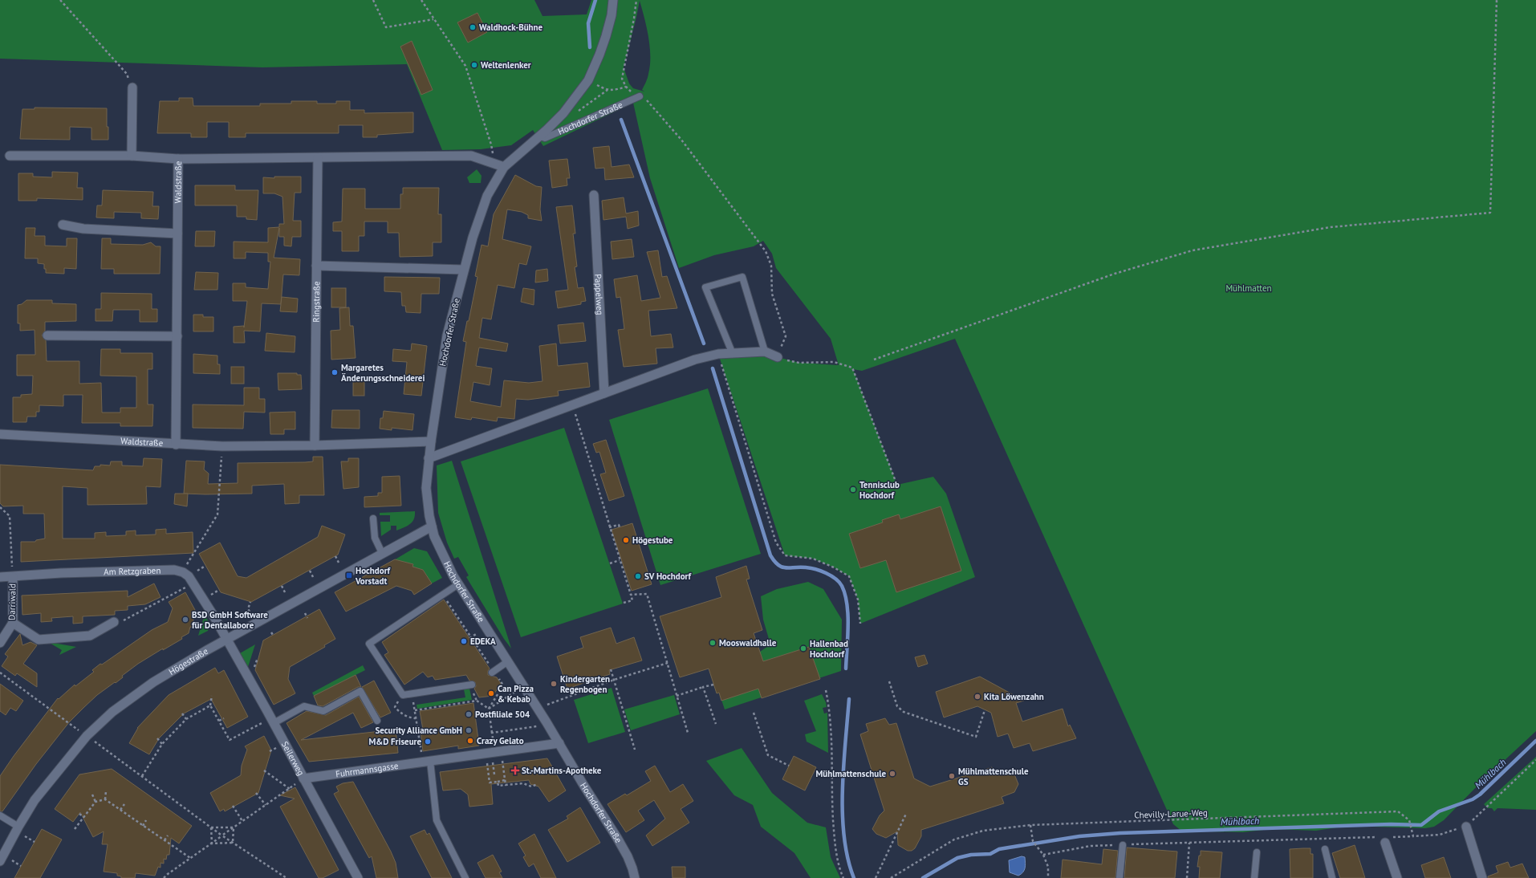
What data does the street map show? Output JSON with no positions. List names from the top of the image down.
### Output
{
  "streets": {
    "street": [
      "Hochdorfer Straße",
      "Waldstraße",
      "Pappelweg",
      "Ringstraße",
      "Am Retzgraben",
      "Darriwald",
      "Högestraße",
      "Seilerweg",
      "Fuhrmannsgasse"
    ],
    "path": ["Chevilly-Larue-Weg"]
  },
  "crossings": [
    ["Hochdorfer Straße", "Högestraße"],
    ["Hochdorfer Straße", "Fuhrmannsgasse"],
    ["Am Retzgraben", "Darriwald"],
    ["Högestraße", "Seilerweg"],
    ["Seilerweg", "Fuhrmannsgasse"]
  ],
  "water": ["Mühlbach"],
  "parks": ["Mühlmatten"],
  "places": {
    "other": [
      "Waldhock-Bühne",
      "Weltenlenker",
      "Margaretes Änderungsschneiderei",
      "Tennisclub Hochdorf",
      "Högestube",
      "SV Hochdorf",
      "BSD GmbH Software für Dentallabore",
      "EDEKA",
      "Mooswaldhalle",
      "Hallenbad Hochdorf",
      "Kindergarten Regenbogen",
      "Can Pizza & Kebab",
      "Kita Löwenzahn",
      "Postfiliale 504",
      "Security Alliance GmbH",
      "Crazy Gelato",
      "M&D Friseure",
      "Mühlmattenschule",
      "Mühlmattenschule GS"
    ],
    "transit": ["Hochdorf Vorstadt"],
    "health": ["St.-Martins-Apotheke"]
  }
}
